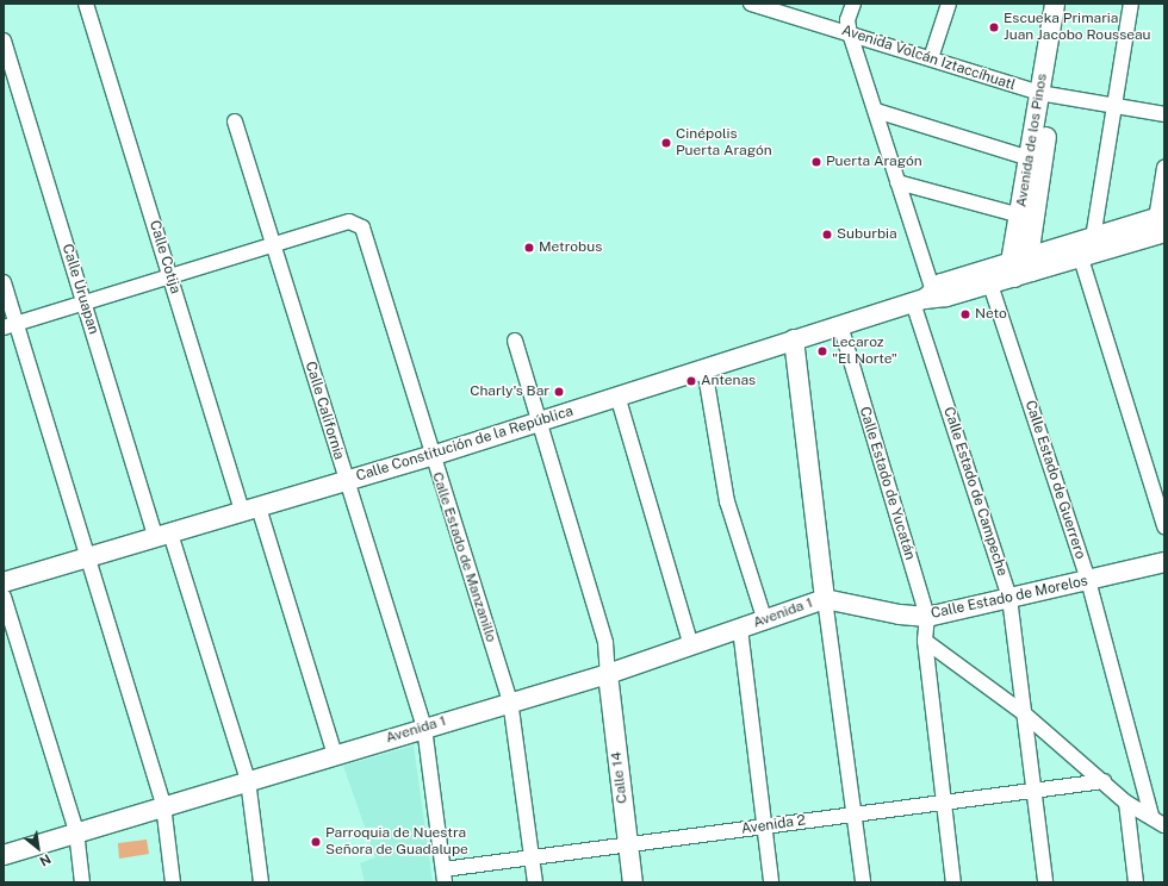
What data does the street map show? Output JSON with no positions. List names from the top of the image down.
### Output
{
  "streets": {
    "street": [
      "Avenida Volcán Iztaccíhuatl",
      "Avenida de los Pinos",
      "Calle Cotija",
      "Calle Uruapan",
      "Calle California",
      "Calle Constitución de la República",
      "Calle Estado de Guerrero",
      "Calle Estado de Yucatán",
      "Calle Estado de Campeche",
      "Calle Estado de Manzanillo",
      "Calle Estado de Morelos",
      "Avenida 1",
      "Calle 14",
      "Avenida 2"
    ]
  },
  "crossings": [
    ["Avenida Volcán Iztaccíhuatl", "Avenida de los Pinos"],
    ["Avenida Volcán Iztaccíhuatl", "Calle Estado de Campeche"],
    ["Avenida de los Pinos", "Calle Constitución de la República"],
    ["Calle Cotija", "Calle Constitución de la República"],
    ["Calle Cotija", "Avenida 1"],
    ["Calle Uruapan", "Calle Constitución de la República"],
    ["Calle Uruapan", "Avenida 1"],
    ["Calle California", "Calle Constitución de la República"],
    ["Calle California", "Calle Estado de Manzanillo"],
    ["Calle California", "Avenida 1"],
    ["Calle California", "Avenida 2"],
    ["Calle Constitución de la República", "Calle Estado de Guerrero"],
    ["Calle Constitución de la República", "Calle Estado de Yucatán"],
    ["Calle Constitución de la República", "Calle Estado de Campeche"],
    ["Calle Constitución de la República", "Calle Estado de Manzanillo"],
    ["Calle Estado de Guerrero", "Calle Estado de Morelos"],
    ["Calle Estado de Yucatán", "Calle Estado de Morelos"],
    ["Calle Estado de Yucatán", "Avenida 2"],
    ["Calle Estado de Campeche", "Calle Estado de Morelos"],
    ["Calle Estado de Campeche", "Avenida 2"],
    ["Calle Estado de Manzanillo", "Avenida 1"],
    ["Calle Estado de Manzanillo", "Avenida 2"],
    ["Calle Estado de Morelos", "Avenida 1"],
    ["Avenida 1", "Calle 14"],
    ["Calle 14", "Avenida 2"]
  ],
  "places": [
    "Escueka Primaria Juan Jacobo Rousseau",
    "Cinépolis Puerta Aragón",
    "Puerta Aragón",
    "Suburbia",
    "Metrobus",
    "Neto",
    "Lecaroz \"El Norte\"",
    "Antenas",
    "Charly's Bar",
    "Parroquia de Nuestra Señora de Guadalupe"
  ],
  "north": "bottom right"
}
